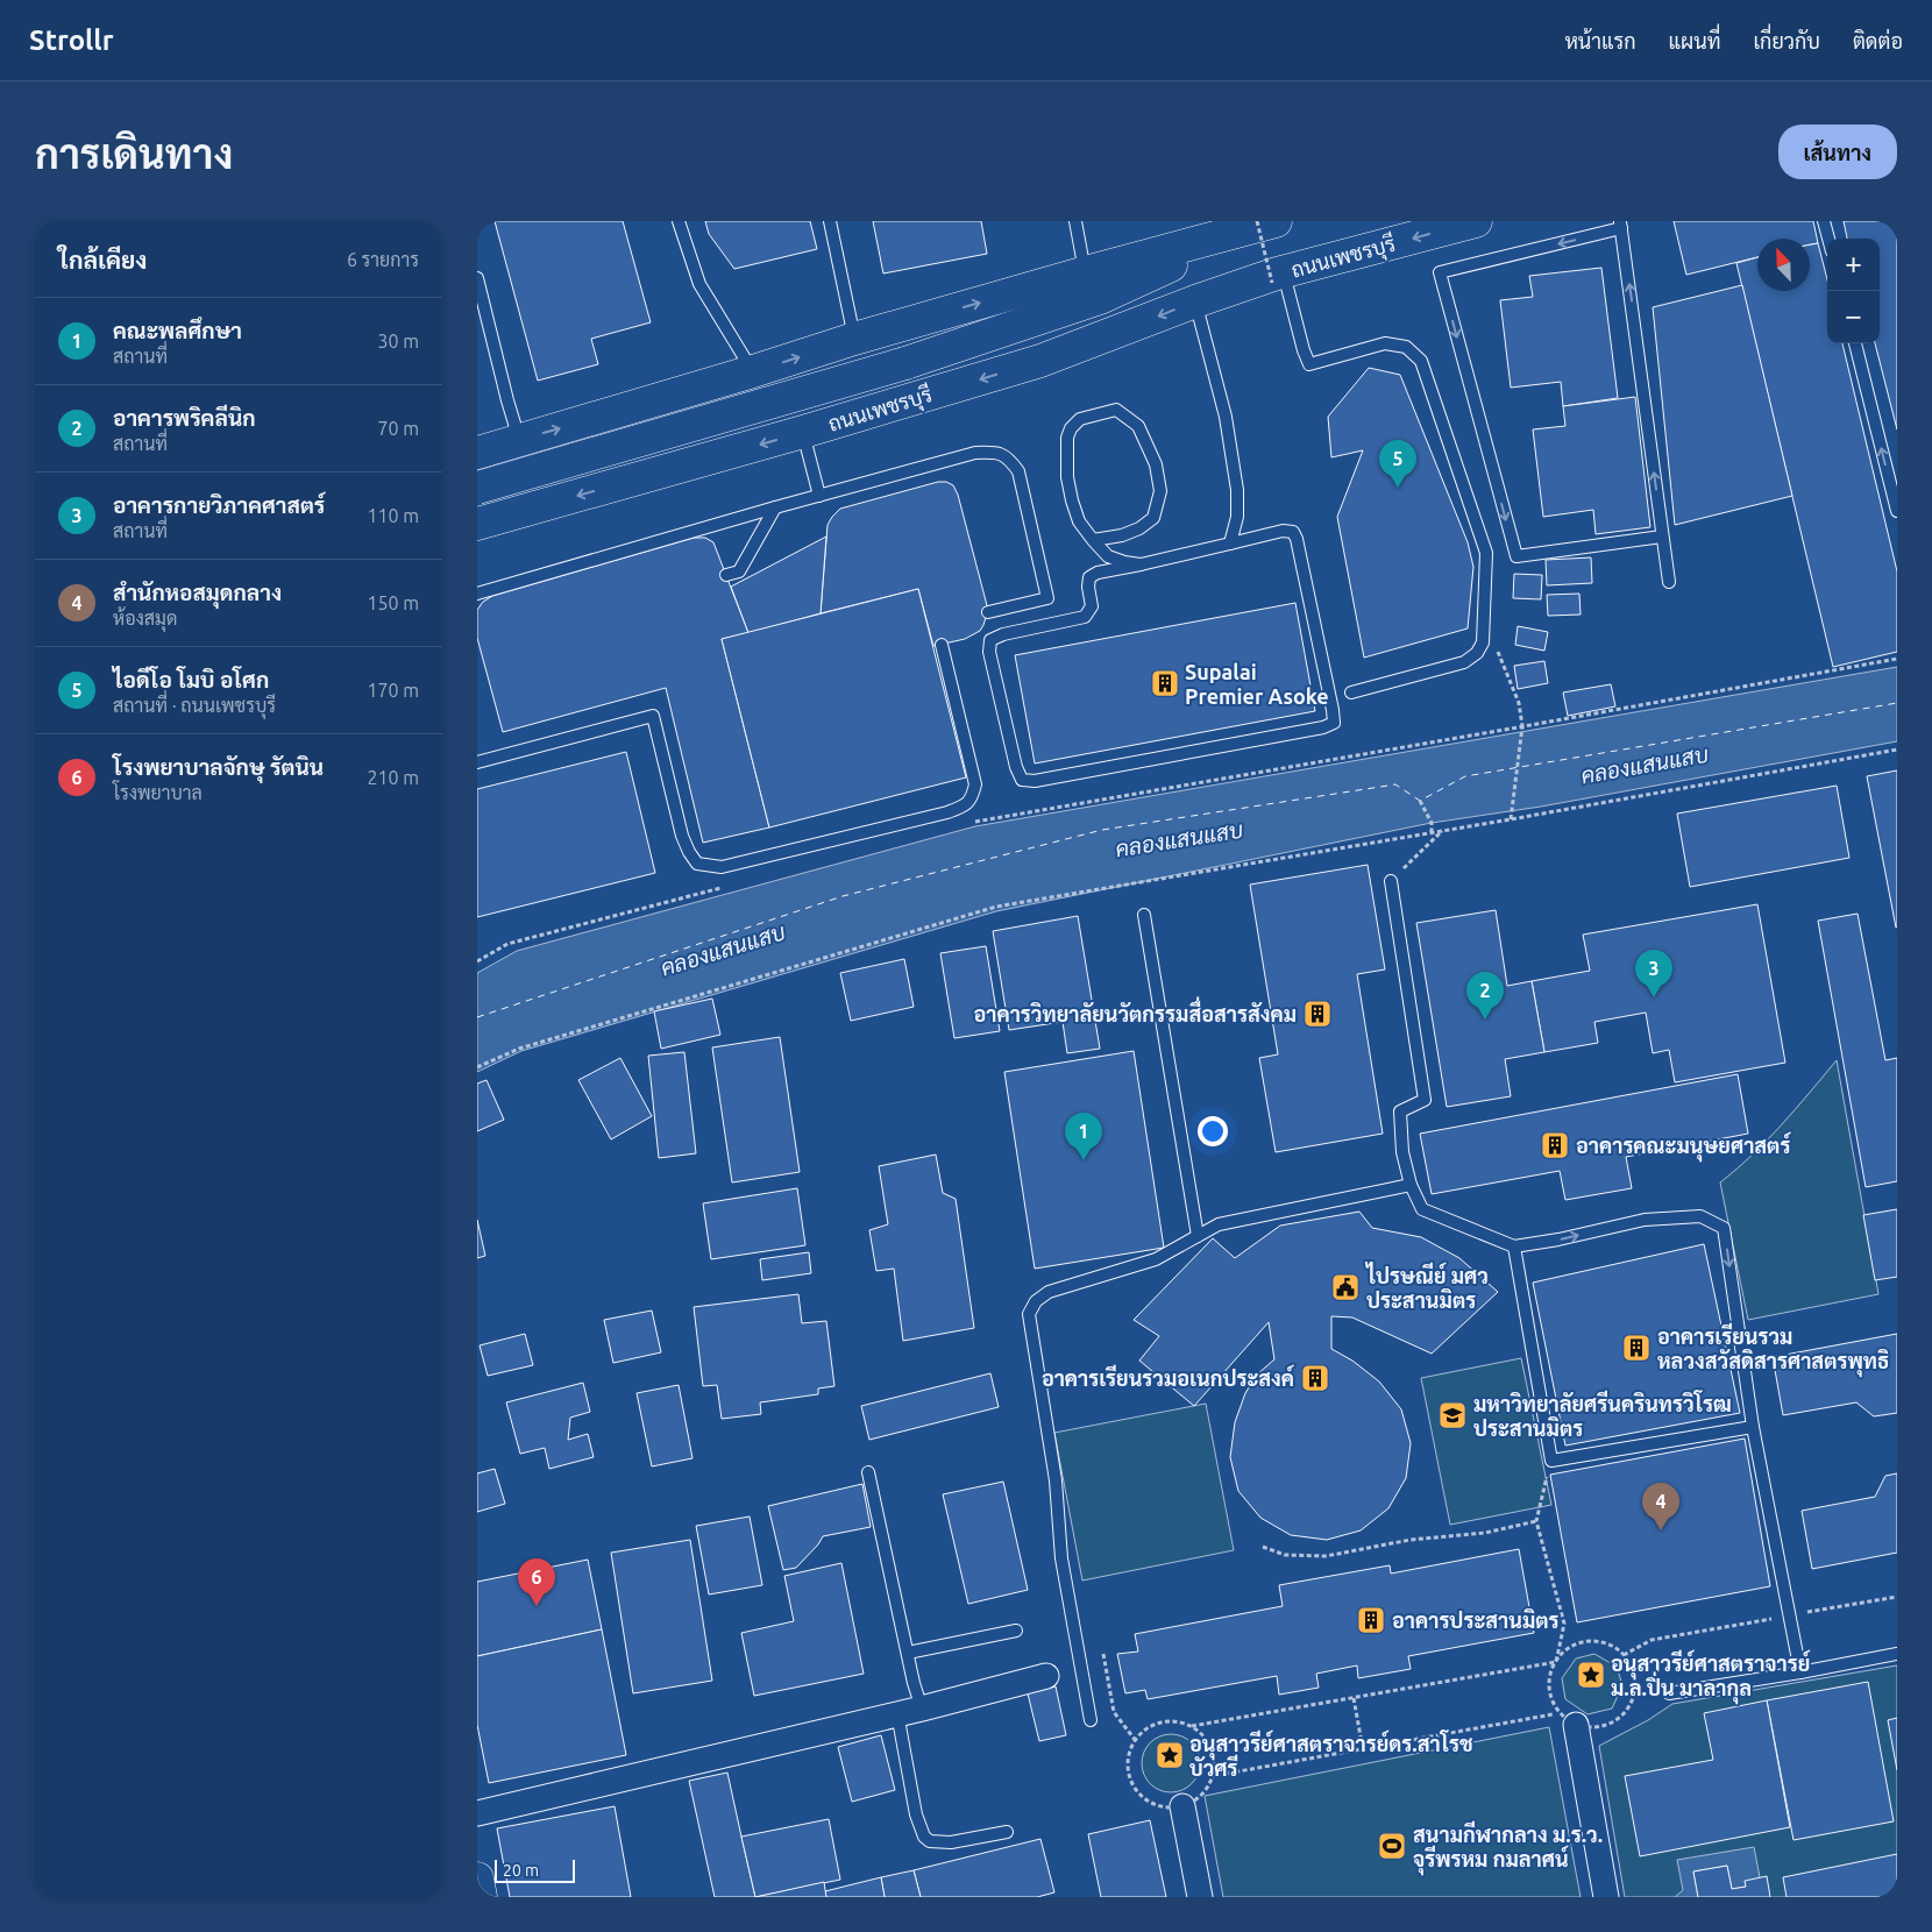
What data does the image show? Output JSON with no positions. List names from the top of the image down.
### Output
{
  "streets": {
    "main road": ["ถนนเพชรบุรี"]
  },
  "water": ["คลองแสนแสบ"],
  "places": {
    "building": [
      "Supalai Premier Asoke",
      "อาคารวิทยาลัยนวัตกรรมสื่อสารสังคม",
      "อาคารคณะมนุษยศาสตร์",
      "อาคารเรียนรวม หลวงสวัสดิสารศาสตรพุทธิ",
      "อาคารเรียนรวมอเนกประสงค์",
      "อาคารประสานมิตร"
    ],
    "public building": ["ไปรษณีย์ มศว ประสานมิตร"],
    "school or university": ["มหาวิทยาลัยศรีนครินทรวิโรฒ ประสานมิตร"],
    "place": ["อนุสาวรีย์ศาสตราจารย์ ม.ล.ปิ่น มาลากุล", "อนุสาวรีย์ศาสตราจารย์ดร.สาโรช บัวศรี"],
    "sports": ["สนามกีฬากลาง ม.ร.ว. จุรีพรหม กมลาศน์"]
  },
  "scale_bar": "20 m",
  "north": "top left",
  "page": {
    "header": "Strollr",
    "nav": [
      "หน้าแรก",
      "แผนที่",
      "เกี่ยวกับ",
      "ติดต่อ"
    ],
    "buttons": "เส้นทาง",
    "title": "การเดินทาง",
    "heading": ["ใกล้เคียง", "6 รายการ"],
    "map_buttons": ["+", "−"],
    "list": [
      {
        "mark": "1",
        "name": "คณะพลศึกษา",
        "note": "สถานที่",
        "value": "30 m"
      },
      {
        "mark": "2",
        "name": "อาคารพริคลีนิก",
        "note": "สถานที่",
        "value": "70 m"
      },
      {
        "mark": "3",
        "name": "อาคารกายวิภาคศาสตร์",
        "note": "สถานที่",
        "value": "110 m"
      },
      {
        "mark": "4",
        "name": "สำนักหอสมุดกลาง",
        "note": "ห้องสมุด",
        "value": "150 m"
      },
      {
        "mark": "5",
        "name": "ไอดีโอ โมบิ อโศก",
        "note": "สถานที่ · ถนนเพชรบุรี",
        "value": "170 m"
      },
      {
        "mark": "6",
        "name": "โรงพยาบาลจักษุ รัตนิน",
        "note": "โรงพยาบาล",
        "value": "210 m"
      }
    ],
    "pins": [
      "5",
      "3",
      "2",
      "1",
      "4",
      "6"
    ],
    "scale": "20 m"
  }
}
